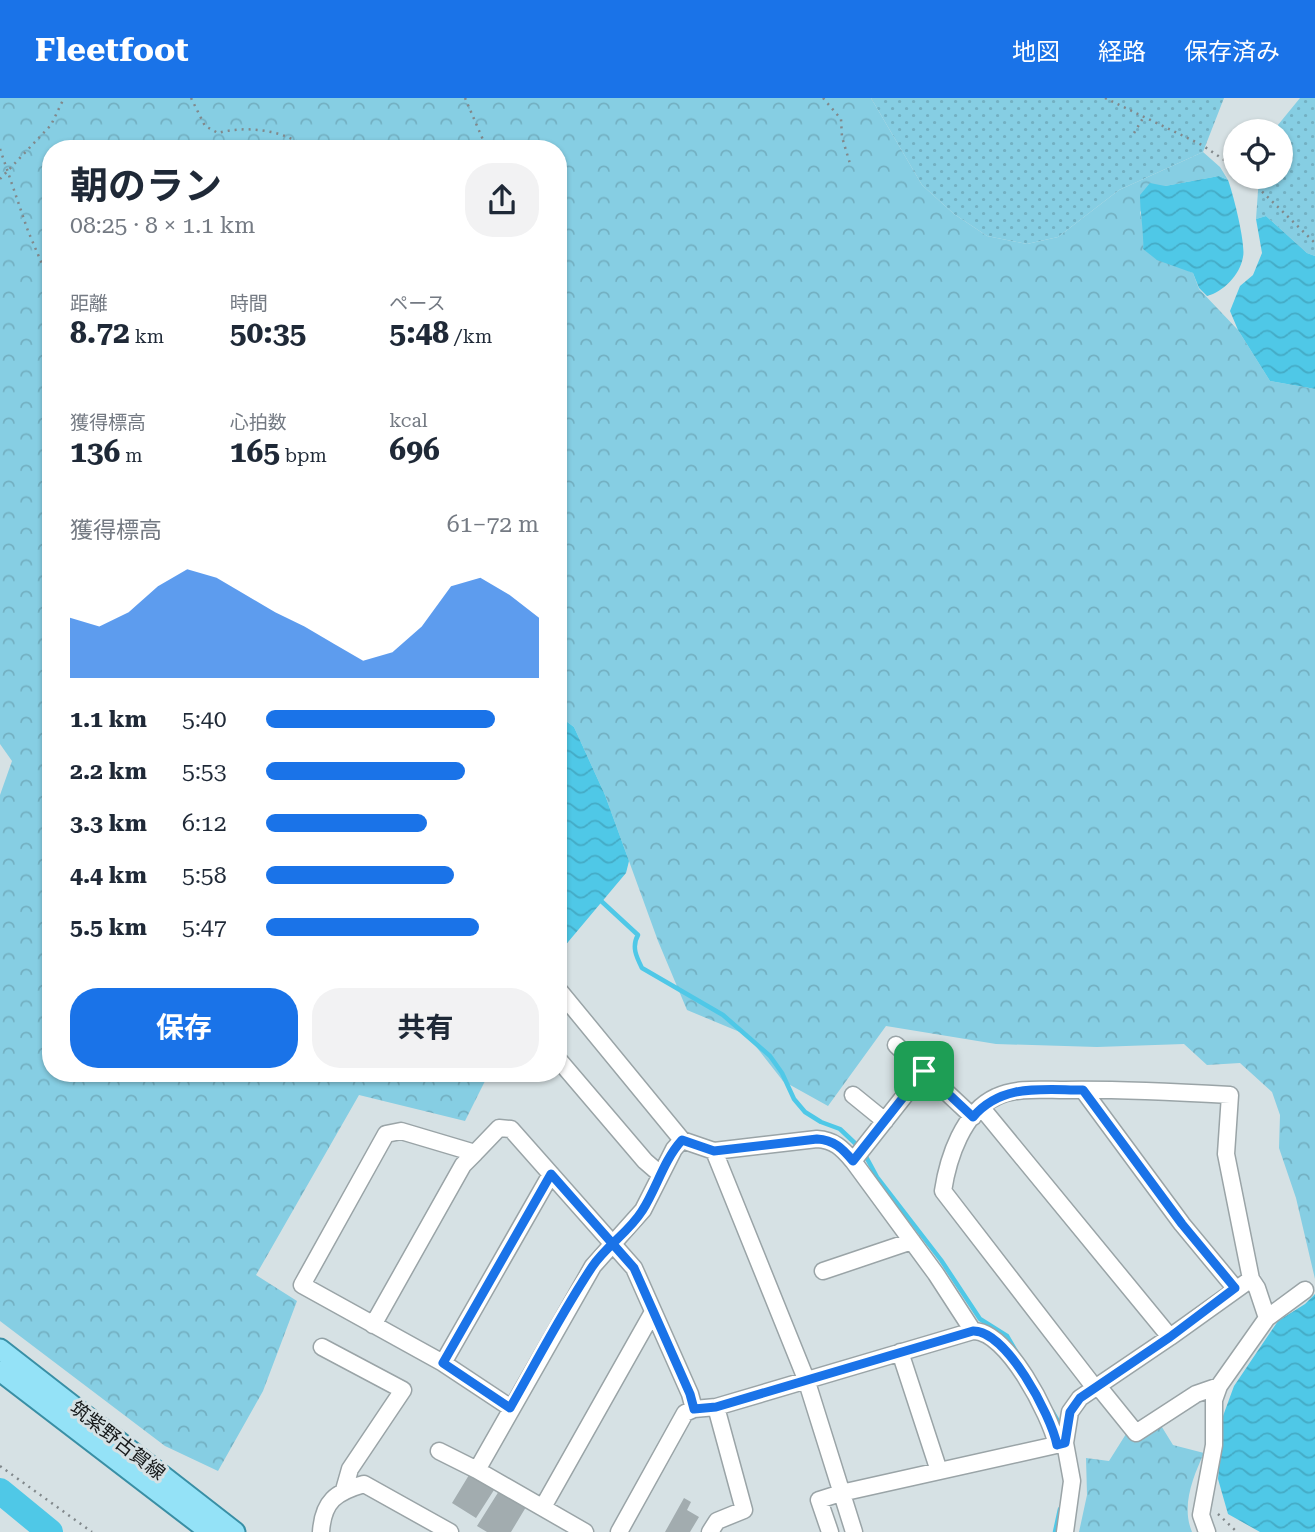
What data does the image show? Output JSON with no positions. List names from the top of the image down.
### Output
{
  "streets": {
    "main road": ["筑紫野古賀線"]
  },
  "page": {
    "header": "Fleetfoot",
    "nav": ["地図", "経路", "保存済み"],
    "heading": ["朝のラン", "08:25 · 8 × 1.1 km"],
    "stats": [
      ["距離", "8.72 km"],
      ["時間", "50:35"],
      ["ペース", "5:48 /km"],
      ["獲得標高", "136 m"],
      ["心拍数", "165 bpm"],
      ["kcal", "696"]
    ],
    "chart": ["獲得標高", "61–72 m"],
    "list": [
      {
        "name": "1.1 km",
        "note": "5:40"
      },
      {
        "name": "2.2 km",
        "note": "5:53"
      },
      {
        "name": "3.3 km",
        "note": "6:12"
      },
      {
        "name": "4.4 km",
        "note": "5:58"
      },
      {
        "name": "5.5 km",
        "note": "5:47"
      }
    ],
    "buttons": ["保存", "共有"]
  }
}
